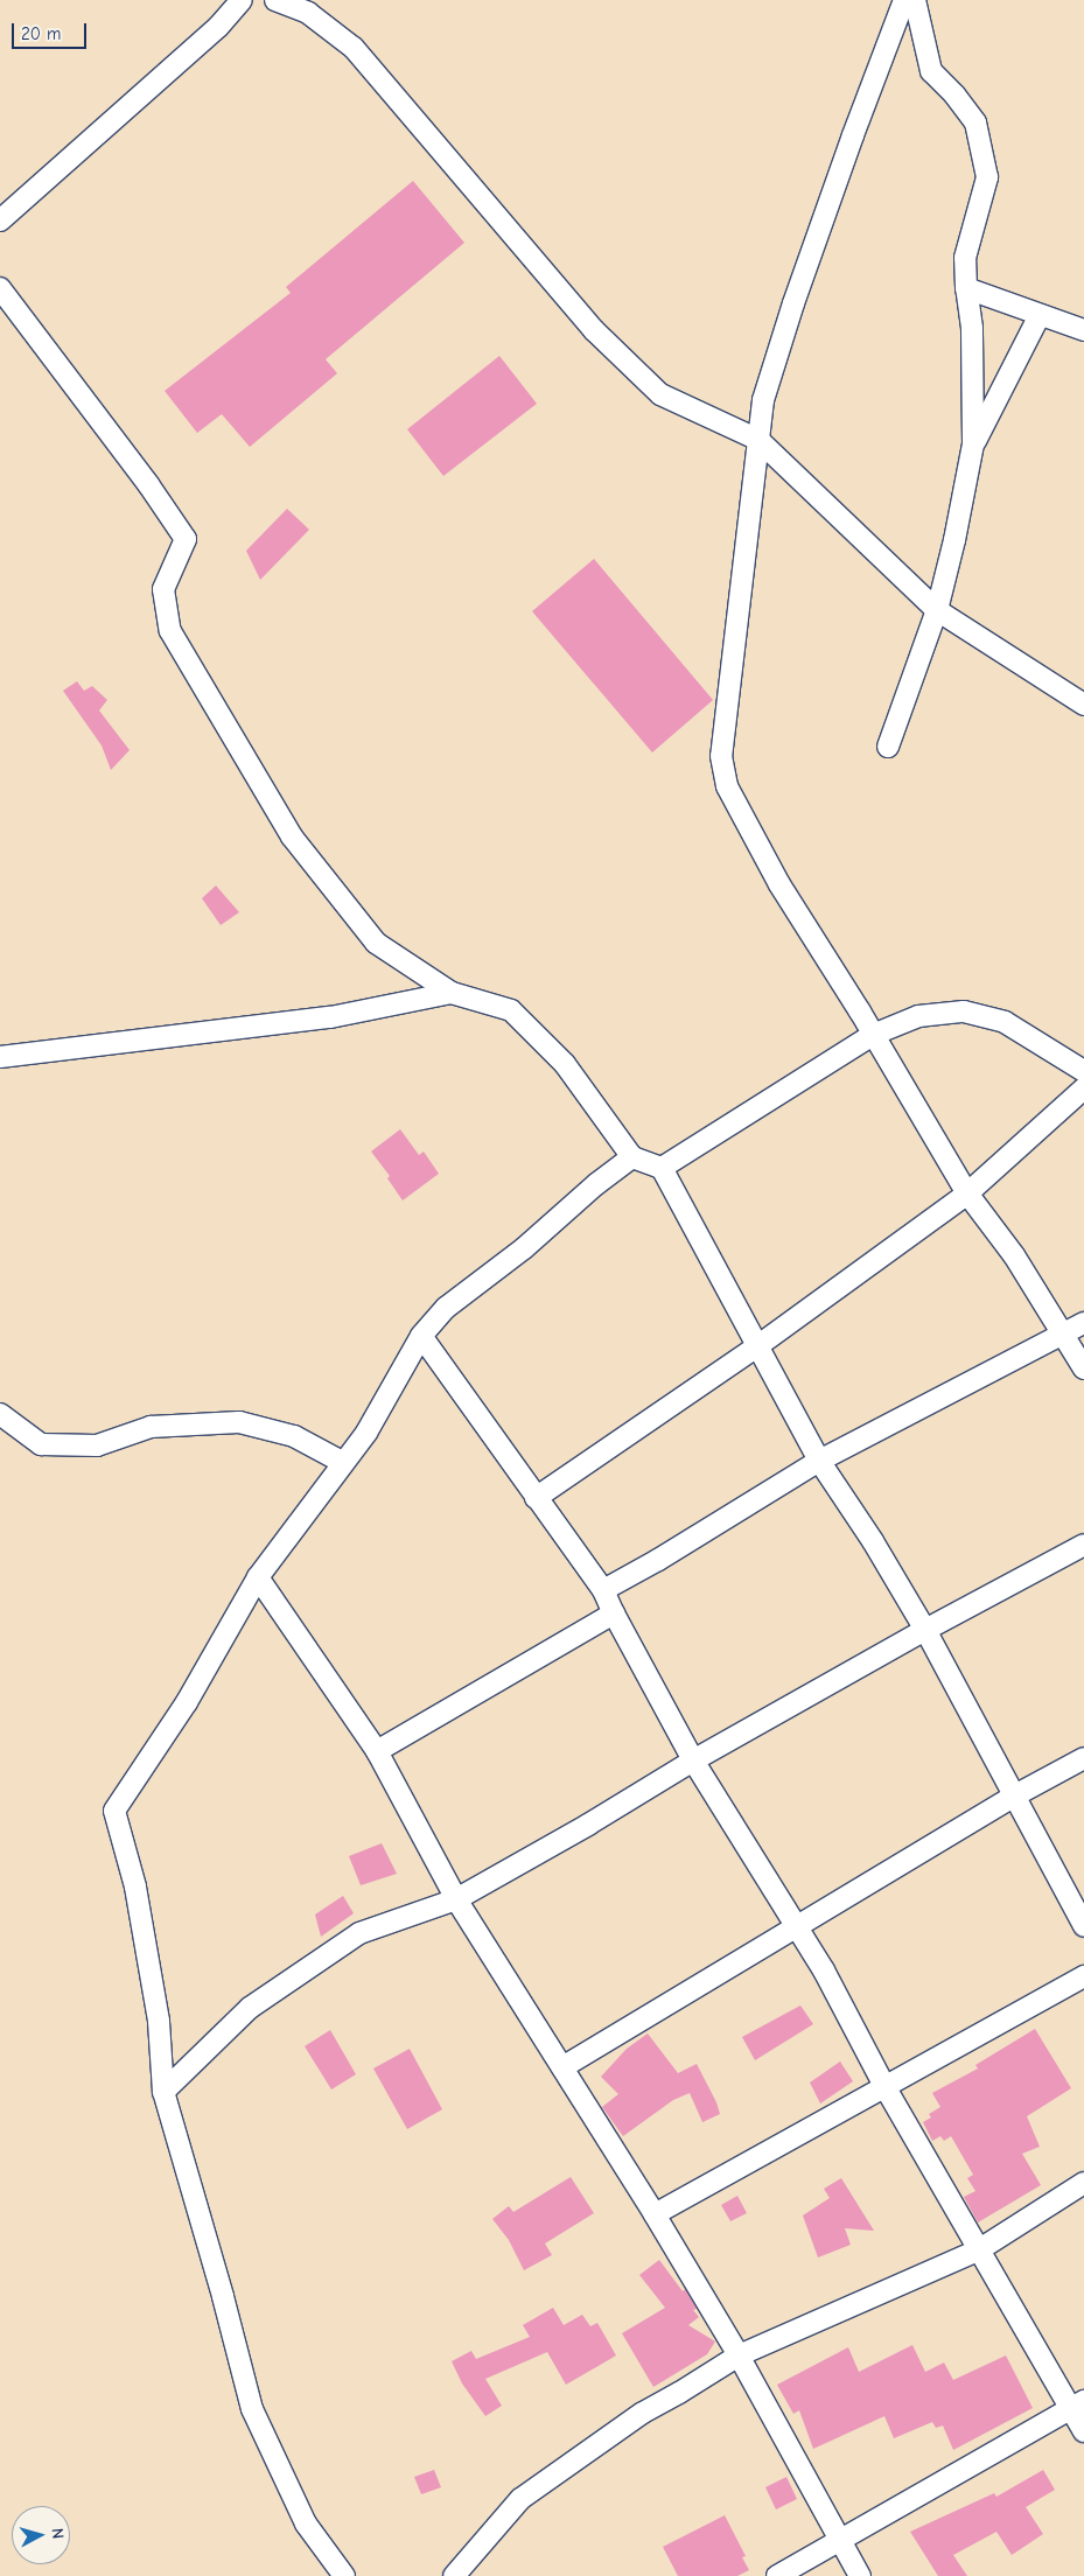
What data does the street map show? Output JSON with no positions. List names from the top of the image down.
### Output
{
  "scale_bar": "20 m",
  "north": "right"
}
